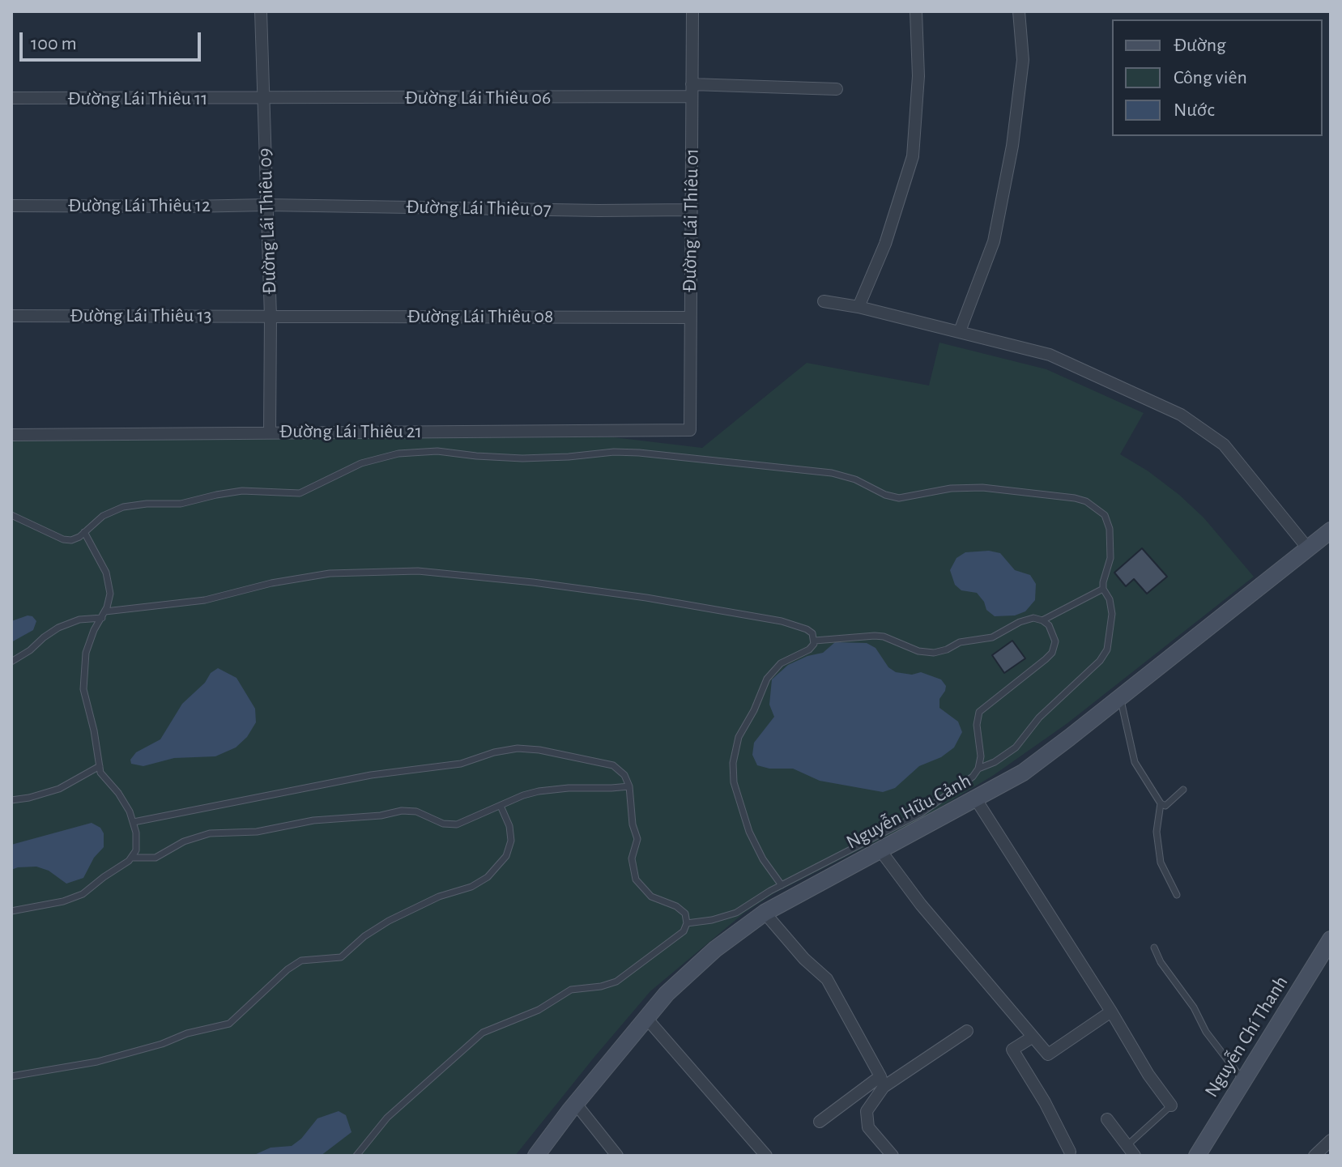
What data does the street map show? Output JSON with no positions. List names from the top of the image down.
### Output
{
  "streets": {
    "street": [
      "Đường Lái Thiêu 06",
      "Đường Lái Thiêu 11",
      "Đường Lái Thiêu 12",
      "Đường Lái Thiêu 07",
      "Đường Lái Thiêu 01",
      "Đường Lái Thiêu 09",
      "Đường Lái Thiêu 13",
      "Đường Lái Thiêu 08",
      "Đường Lái Thiêu 21",
      "Nguyễn Hữu Cảnh",
      "Nguyễn Chí Thanh"
    ]
  },
  "crossings": [
    ["Đường Lái Thiêu 06", "Đường Lái Thiêu 11"],
    ["Đường Lái Thiêu 06", "Đường Lái Thiêu 01"],
    ["Đường Lái Thiêu 06", "Đường Lái Thiêu 09"],
    ["Đường Lái Thiêu 11", "Đường Lái Thiêu 09"],
    ["Đường Lái Thiêu 12", "Đường Lái Thiêu 07"],
    ["Đường Lái Thiêu 12", "Đường Lái Thiêu 09"],
    ["Đường Lái Thiêu 07", "Đường Lái Thiêu 01"],
    ["Đường Lái Thiêu 07", "Đường Lái Thiêu 09"],
    ["Đường Lái Thiêu 01", "Đường Lái Thiêu 08"],
    ["Đường Lái Thiêu 01", "Đường Lái Thiêu 21"],
    ["Đường Lái Thiêu 09", "Đường Lái Thiêu 13"],
    ["Đường Lái Thiêu 09", "Đường Lái Thiêu 08"],
    ["Đường Lái Thiêu 09", "Đường Lái Thiêu 21"],
    ["Đường Lái Thiêu 13", "Đường Lái Thiêu 08"]
  ],
  "legend": ["Đường", "Công viên", "Nước"],
  "scale_bar": "100 m"
}
